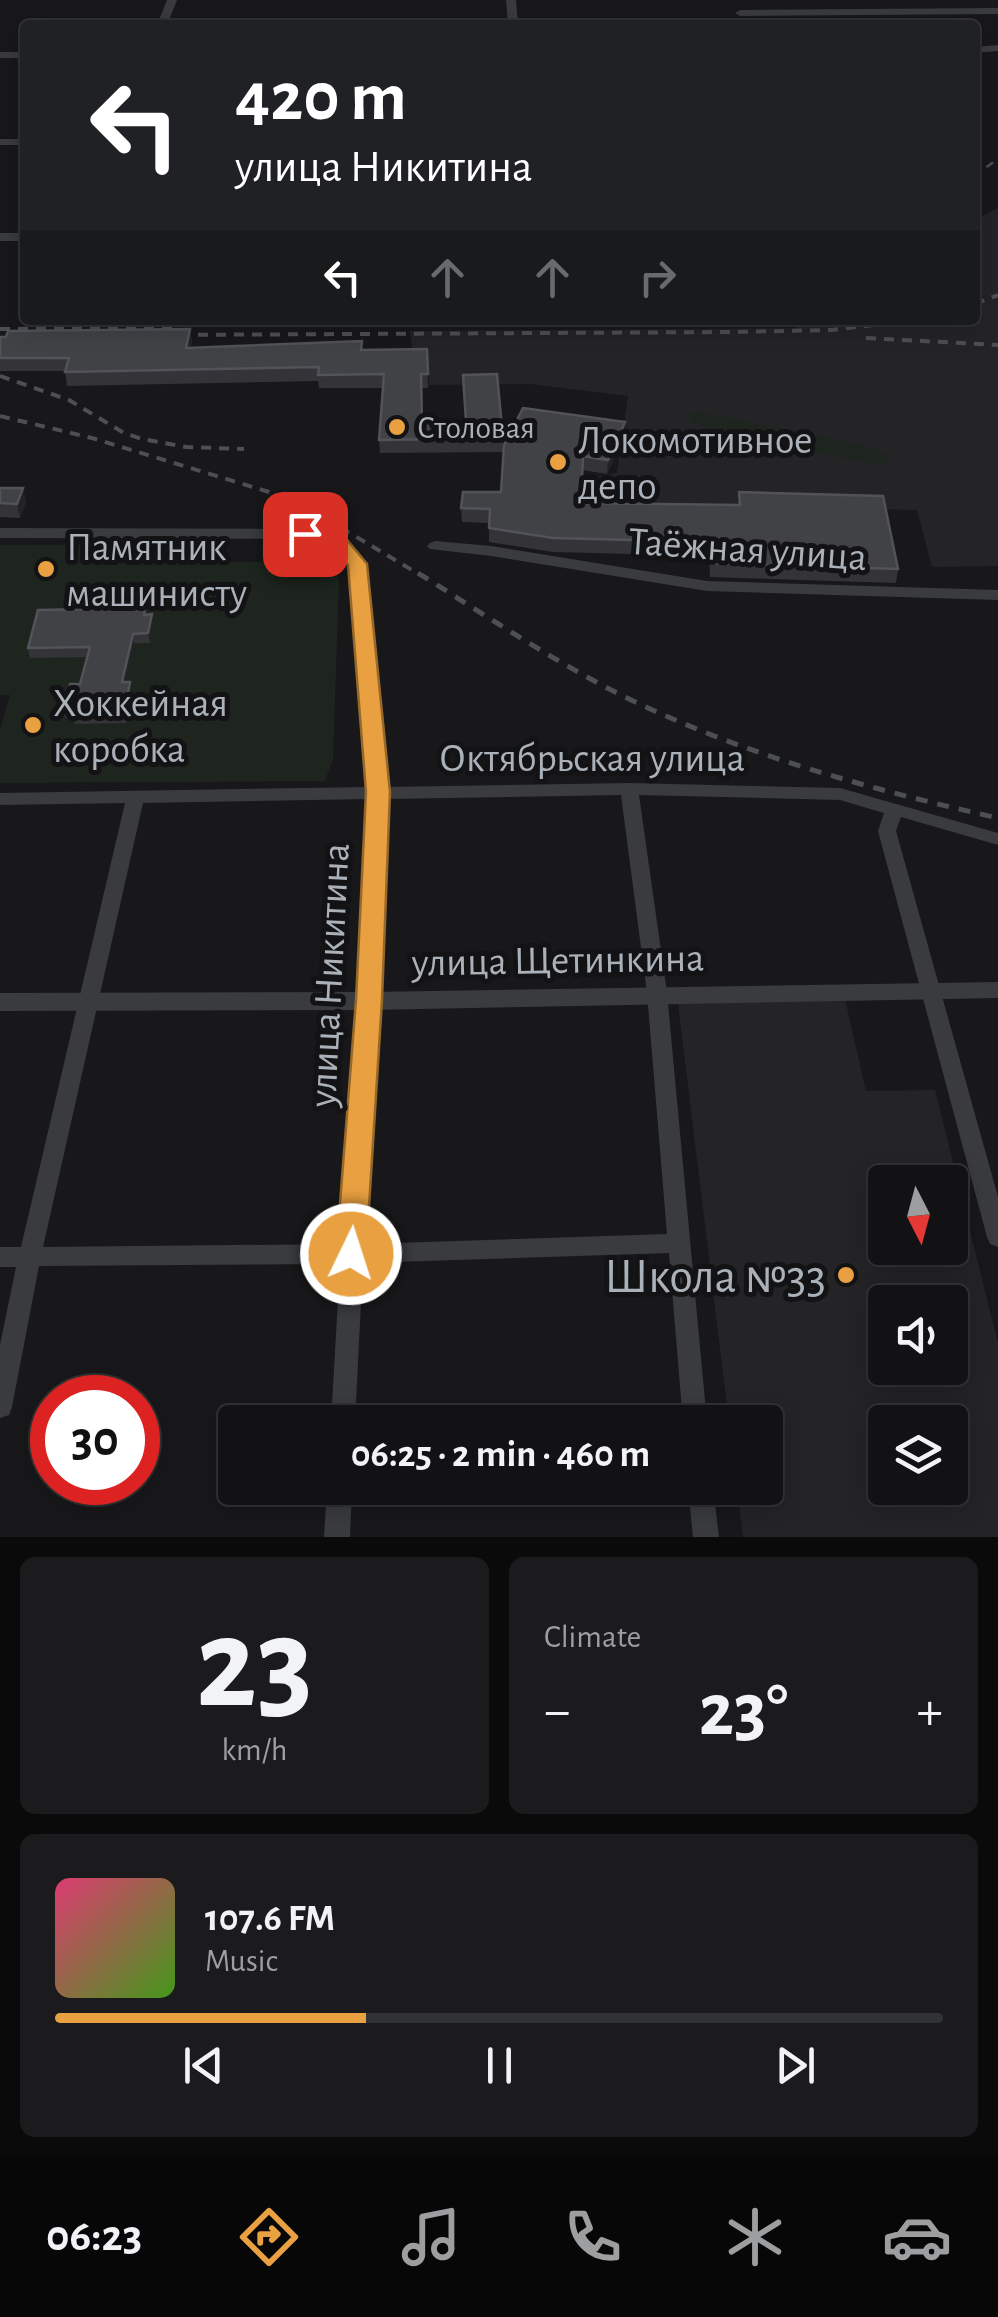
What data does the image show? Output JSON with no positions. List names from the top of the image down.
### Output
{
  "streets": {
    "street": [
      "Таёжная улица",
      "Октябрьская улица",
      "улица Щетинкина",
      "улица Никитина"
    ]
  },
  "crossings": [
    ["Октябрьская улица", "улица Никитина"],
    ["улица Щетинкина", "улица Никитина"]
  ],
  "places": [
    "Столовая",
    "Локомотивное депо",
    "Памятник машинисту",
    "Хоккейная коробка",
    "Школа №33"
  ],
  "north": "bottom",
  "page": {
    "turn": ["420 m", "улица Никитина"],
    "limit": "30",
    "trip": "06:25 · 2 min · 460 m",
    "tile": [
      ["23", "km/h"],
      "Climate"
    ],
    "heat": ["−", "23°", "+"],
    "song": ["107.6 FM", "Music"],
    "tabs": "06:23"
  }
}
